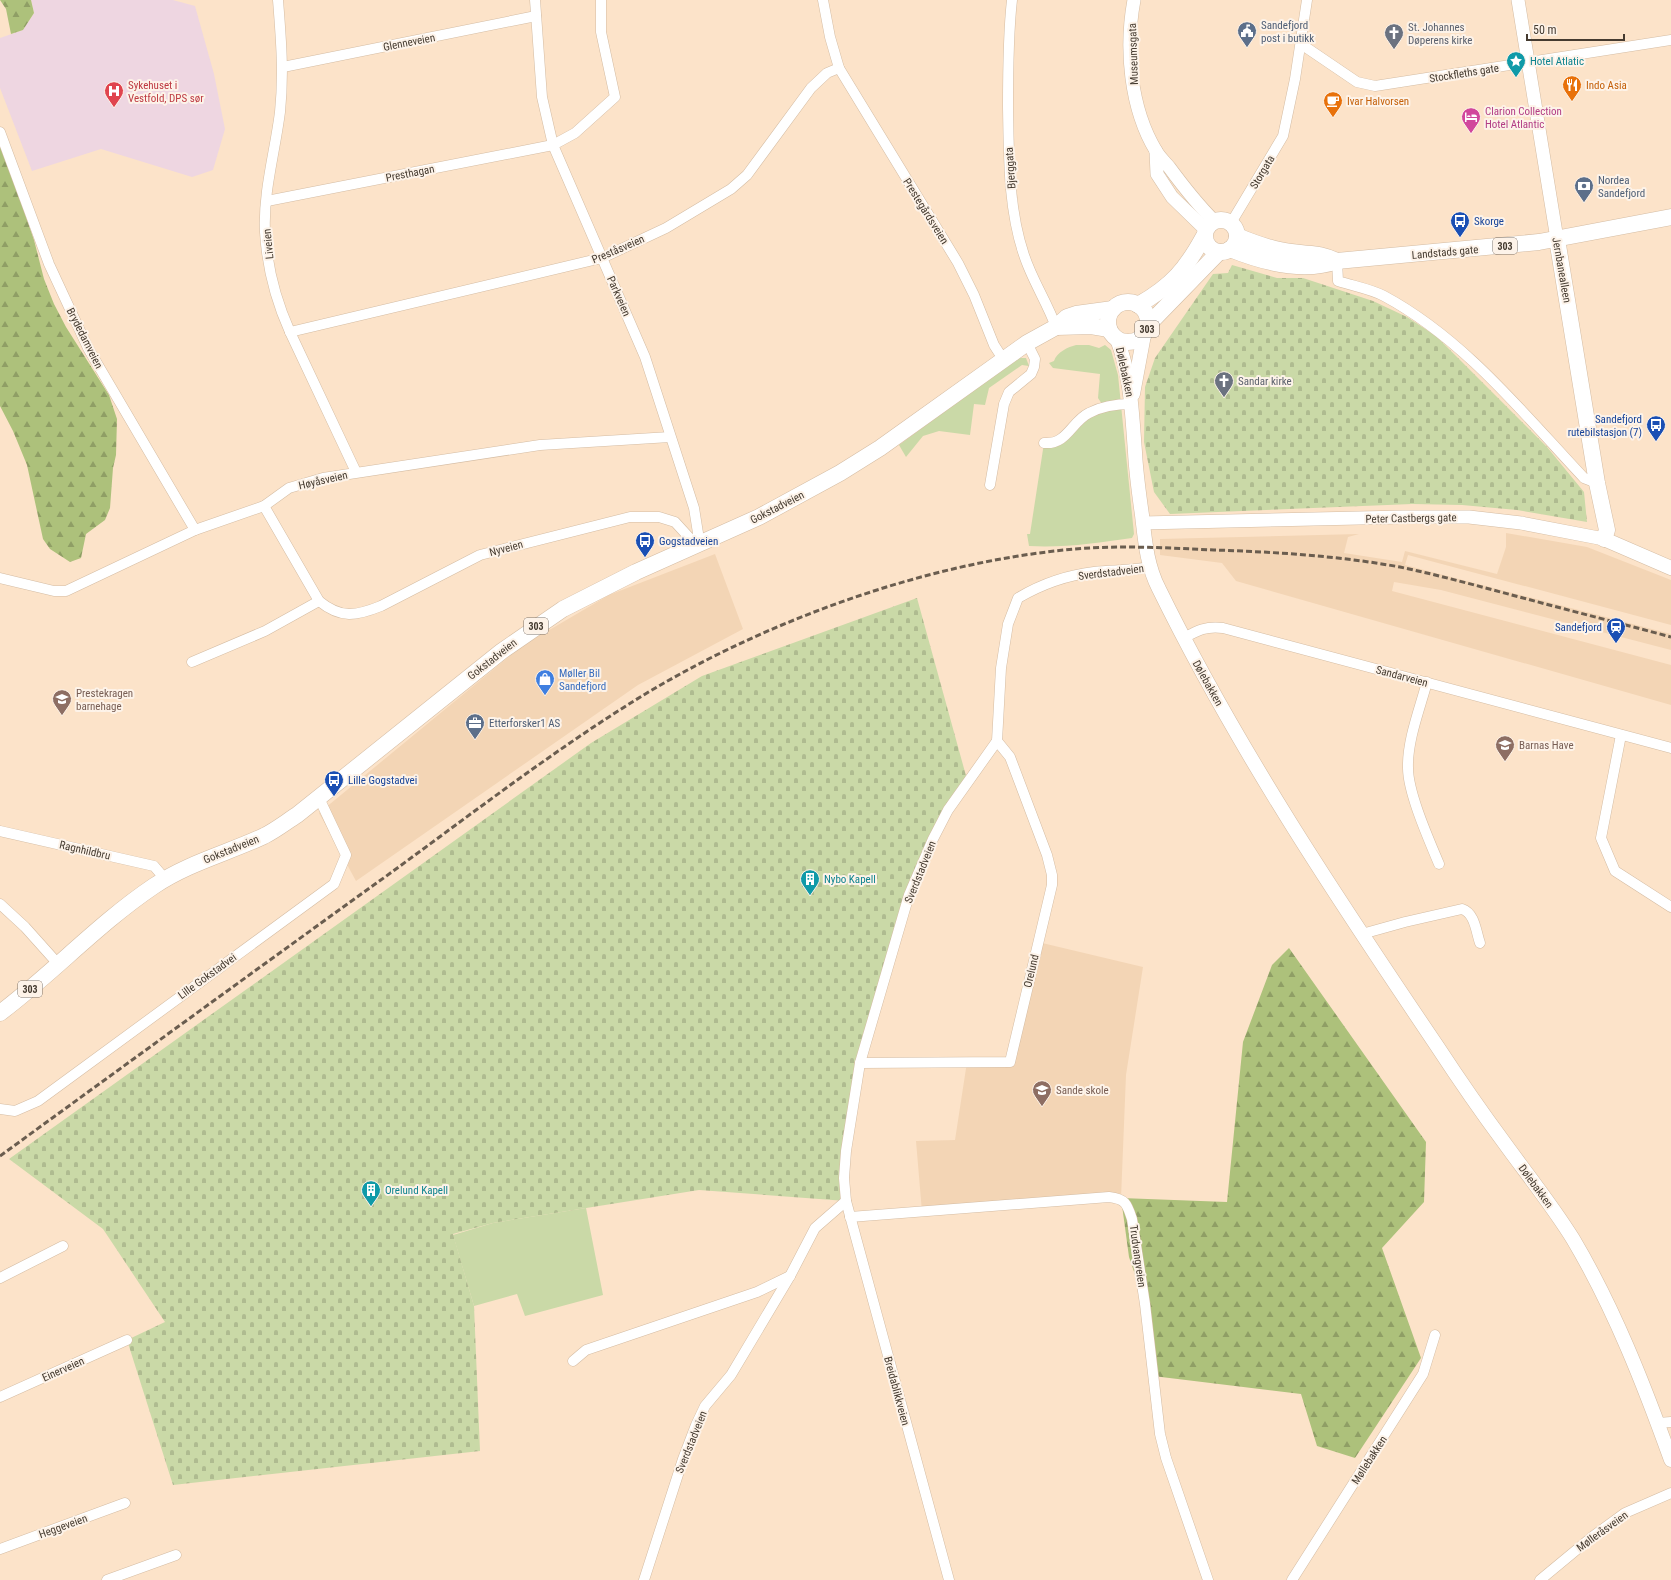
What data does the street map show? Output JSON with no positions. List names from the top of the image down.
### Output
{
  "streets": {
    "main road": [
      "Storgata",
      "303",
      "Landstads gate",
      "Jernbanealleen",
      "Dølebakken",
      "Gokstadveien",
      "Peter Castbergs gate"
    ],
    "street": [
      "Glenneveien",
      "Museumsgata",
      "Stockfleths gate",
      "Bjerggata",
      "Presthagan",
      "Prestegårdsveien",
      "Liveien",
      "Preståsveien",
      "Parkveien",
      "Brydedamveien",
      "Høyåsveien",
      "Nyveien",
      "Sverdstadveien",
      "Sandarveien",
      "Ragnhildbru",
      "Orelund",
      "Lille Gokstadvei",
      "Trudvangveien",
      "Einerveien",
      "Breidablikkveien",
      "Møllebakken",
      "Heggeveien",
      "Mølleråsveien"
    ]
  },
  "crossings": [
    ["Glenneveien", "Liveien"],
    ["Glenneveien", "Parkveien"],
    ["Museumsgata", "303"],
    ["Stockfleths gate", "Storgata"],
    ["Stockfleths gate", "Jernbanealleen"],
    ["Bjerggata", "Gokstadveien"],
    ["Storgata", "303"],
    ["Storgata", "Landstads gate"],
    ["Storgata", "Dølebakken"],
    ["Storgata", "Gokstadveien"],
    ["Presthagan", "Liveien"],
    ["Presthagan", "Parkveien"],
    ["Prestegårdsveien", "Preståsveien"],
    ["Prestegårdsveien", "Gokstadveien"],
    ["Liveien", "Preståsveien"],
    ["Liveien", "Høyåsveien"],
    ["303", "Landstads gate"],
    ["303", "Dølebakken"],
    ["303", "Gokstadveien"],
    ["Preståsveien", "Parkveien"],
    ["Landstads gate", "Jernbanealleen"],
    ["Jernbanealleen", "Peter Castbergs gate"],
    ["Parkveien", "Høyåsveien"],
    ["Parkveien", "Gokstadveien"],
    ["Parkveien", "Nyveien"],
    ["Brydedamveien", "Høyåsveien"],
    ["Dølebakken", "Gokstadveien"],
    ["Dølebakken", "Peter Castbergs gate"],
    ["Dølebakken", "Sverdstadveien"],
    ["Dølebakken", "Sandarveien"],
    ["Høyåsveien", "Nyveien"],
    ["Gokstadveien", "Nyveien"],
    ["Gokstadveien", "Ragnhildbru"],
    ["Gokstadveien", "Lille Gokstadvei"],
    ["Sverdstadveien", "Orelund"],
    ["Sverdstadveien", "Breidablikkveien"],
    ["Trudvangveien", "Breidablikkveien"]
  ],
  "places": {
    "public building": ["Sandefjord post i butikk"],
    "church": ["St. Johannes Døperens kirke", "Sandar kirke"],
    "place": ["Hotel Atlatic"],
    "restaurant": ["Indo Asia"],
    "hospital": ["Sykehuset i Vestfold, DPS sør"],
    "cafe": ["Ivar Halvorsen"],
    "hotel": ["Clarion Collection Hotel Atlantic"],
    "bank": ["Nordea Sandefjord"],
    "bus stop": [
      "Skorge",
      "Sandefjord rutebilstasjon (7)",
      "Gogstadveien",
      "Lille Gogstadvei"
    ],
    "station": ["Sandefjord"],
    "shop": ["Møller Bil Sandefjord"],
    "school or university": ["Prestekragen barnehage", "Barnas Have", "Sande skole"],
    "office": ["Etterforsker1 AS"],
    "building": ["Nybo Kapell", "Orelund Kapell"]
  },
  "scale_bar": "50 m"
}
